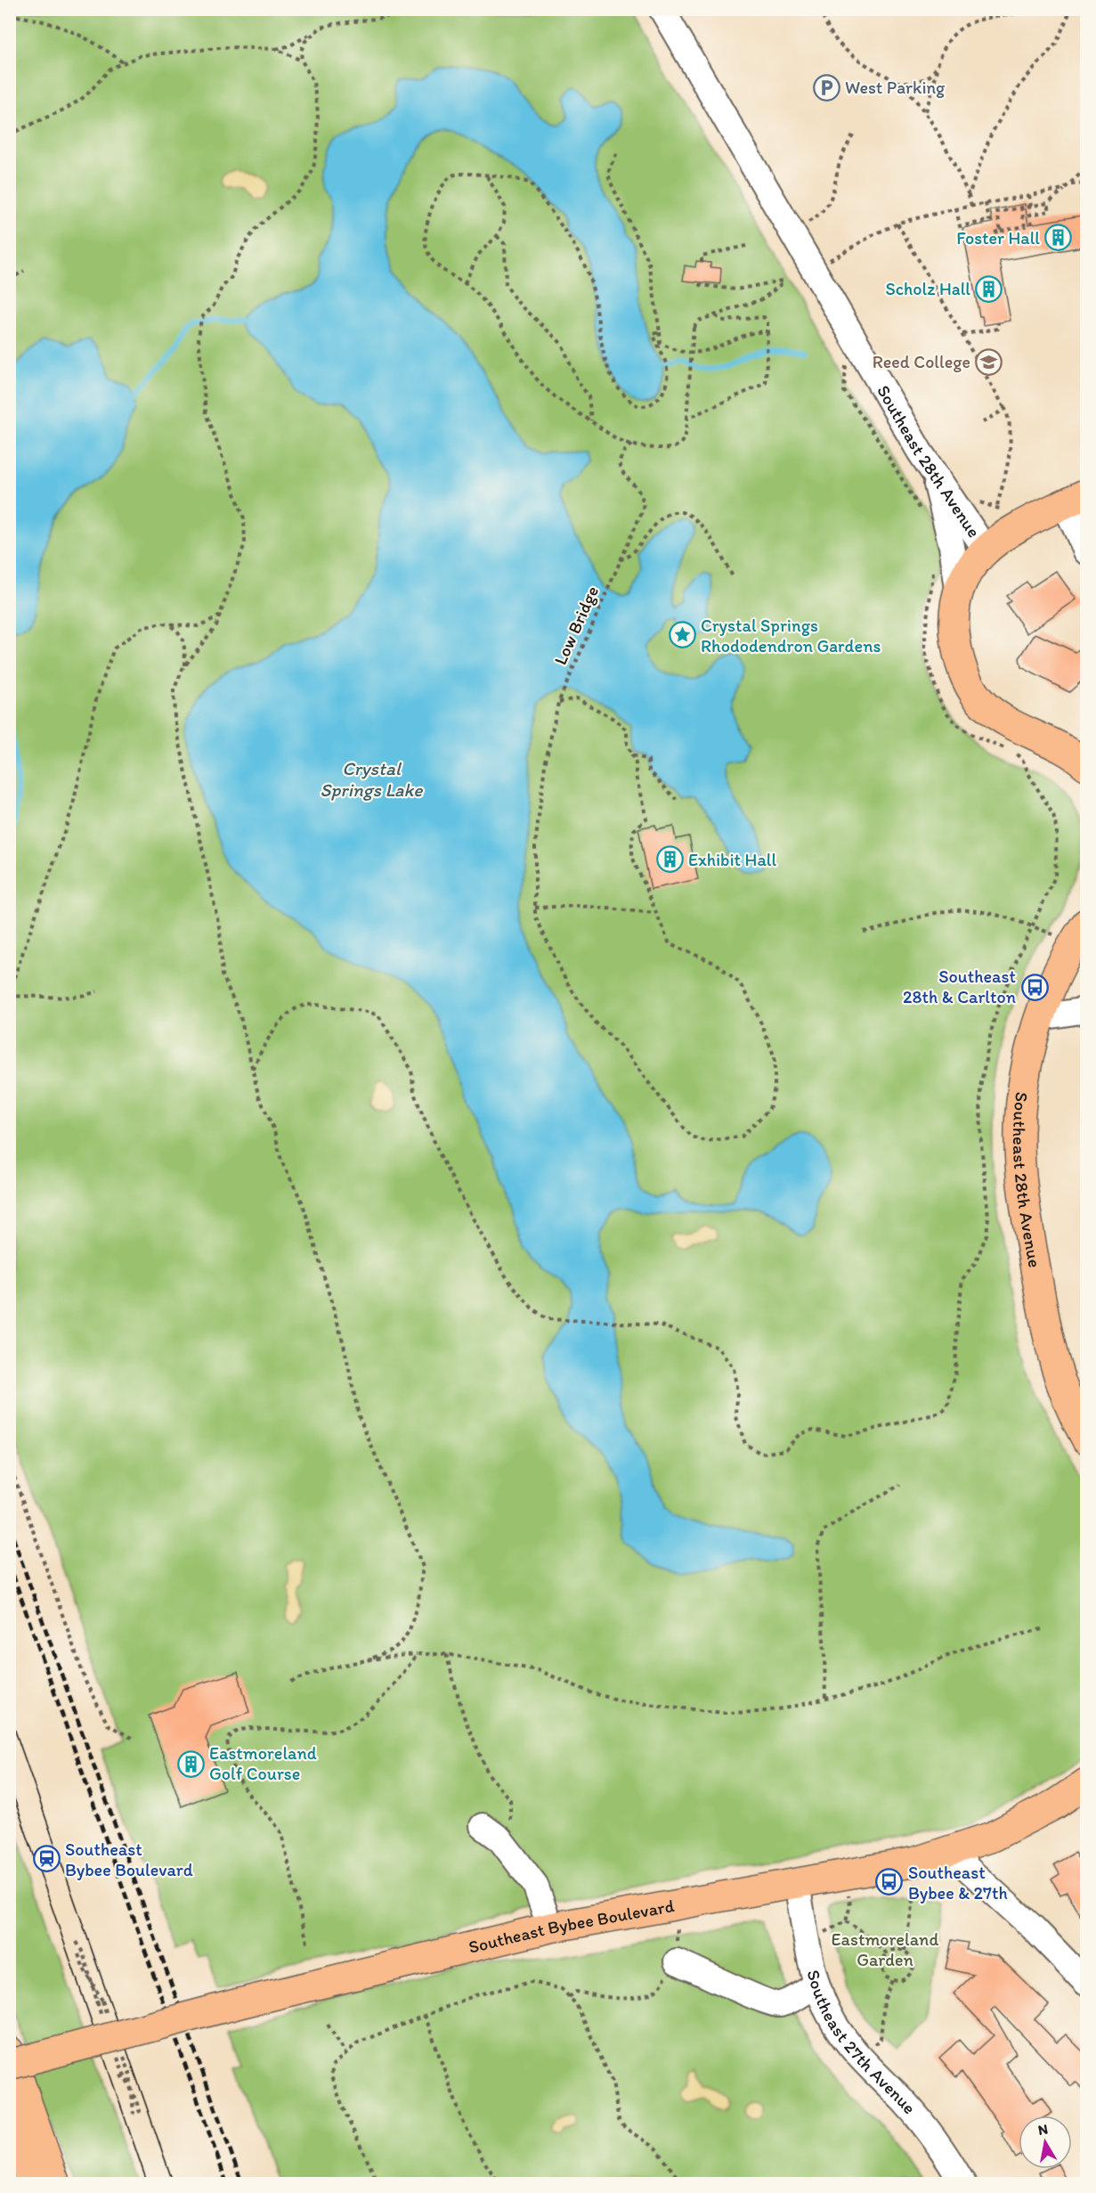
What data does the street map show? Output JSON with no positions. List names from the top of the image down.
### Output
{
  "streets": {
    "main road": ["Southeast 28th Avenue", "Southeast Bybee Boulevard"],
    "street": ["Southeast 27th Avenue"],
    "path": ["Low Bridge"]
  },
  "crossings": [
    ["Southeast Bybee Boulevard", "Southeast 27th Avenue"]
  ],
  "water": ["Crystal Springs Lake"],
  "parks": ["Eastmoreland Garden"],
  "places": {
    "parking": ["West Parking"],
    "building": [
      "Foster Hall",
      "Scholz Hall",
      "Exhibit Hall",
      "Eastmoreland Golf Course"
    ],
    "school or university": ["Reed College"],
    "place": ["Crystal Springs Rhododendron Gardens"],
    "bus stop": ["Southeast 28th & Carlton", "Southeast Bybee & 27th"],
    "station": ["Southeast Bybee Boulevard"]
  },
  "north": "top"
}
